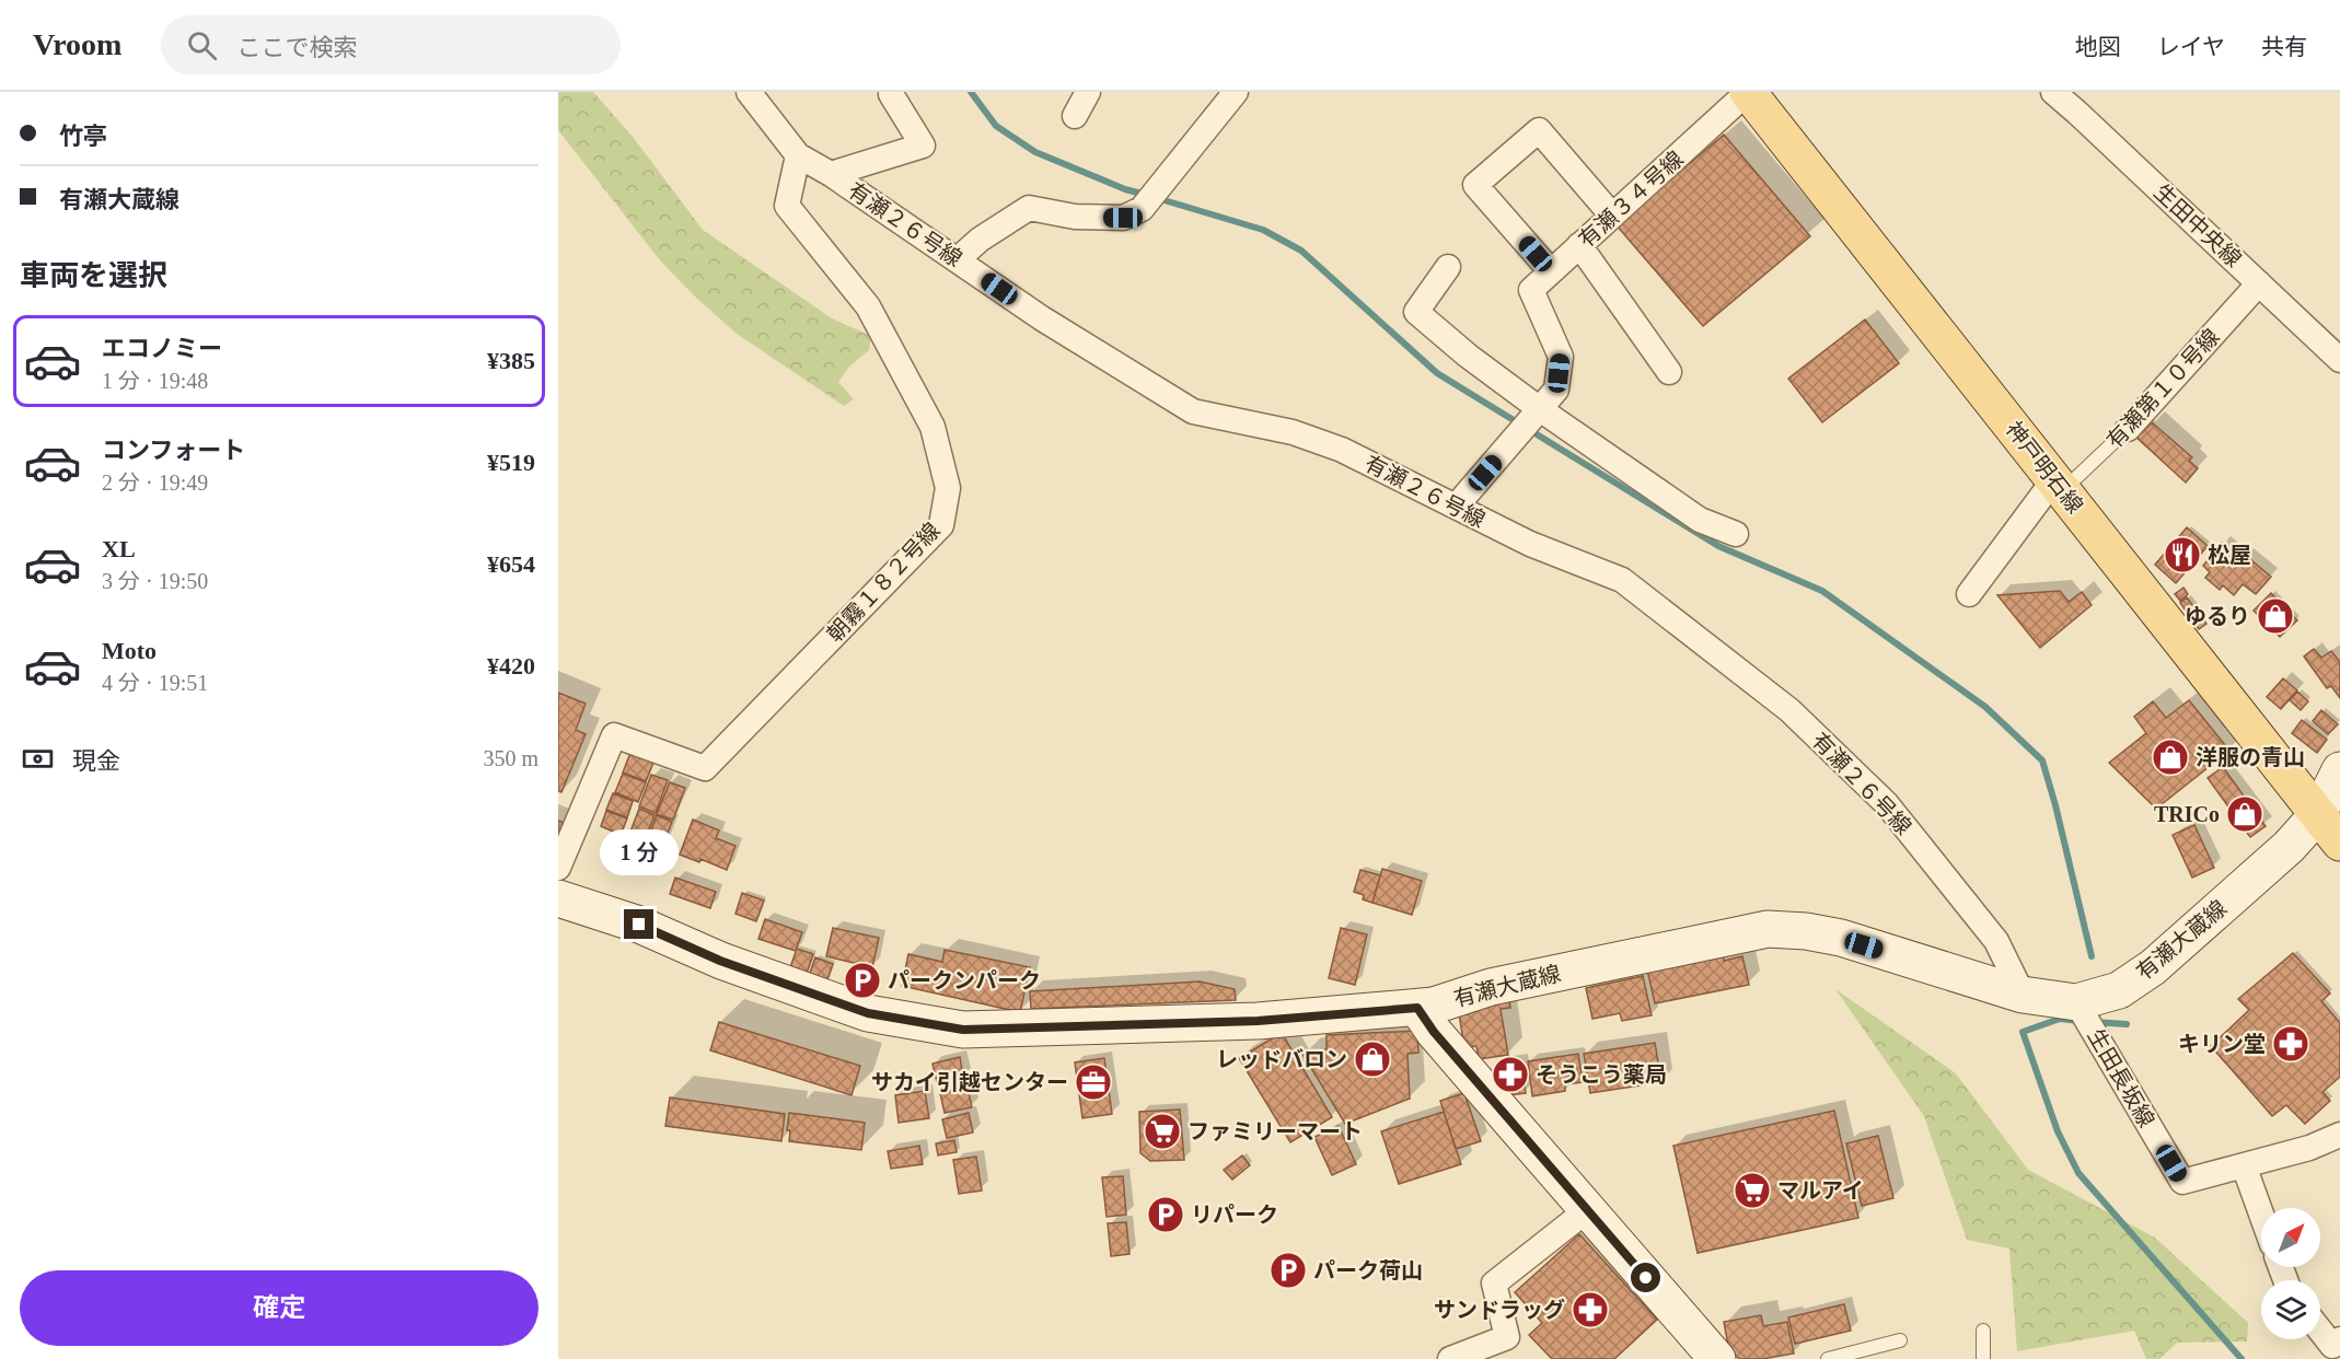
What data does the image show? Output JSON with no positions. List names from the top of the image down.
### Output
{
  "streets": {
    "main road": ["神戸明石線", "有瀬大蔵線"],
    "street": [
      "有瀬３４号線",
      "有瀬２６号線",
      "生田中央線",
      "有瀬第１０号線",
      "朝霧１８２号線",
      "生田長坂線"
    ]
  },
  "crossings": [
    ["有瀬３４号線", "有瀬２６号線"],
    ["有瀬３４号線", "神戸明石線"],
    ["有瀬２６号線", "朝霧１８２号線"],
    ["有瀬２６号線", "有瀬大蔵線"],
    ["生田中央線", "有瀬第１０号線"],
    ["有瀬第１０号線", "神戸明石線"],
    ["神戸明石線", "有瀬大蔵線"],
    ["有瀬大蔵線", "生田長坂線"]
  ],
  "places": {
    "restaurant": ["松屋"],
    "shop": [
      "ゆるり",
      "洋服の青山",
      "TRICo",
      "レッドバロン"
    ],
    "parking": ["パークンパーク", "リパーク", "パーク荷山"],
    "pharmacy": ["キリン堂", "そうこう薬局", "サンドラッグ"],
    "office": ["サカイ引越センター"],
    "supermarket": ["ファミリーマート", "マルアイ"]
  },
  "north": "top right",
  "page": {
    "header": "Vroom",
    "search": "ここで検索",
    "nav": ["地図", "レイヤ", "共有"],
    "banner": ["竹亭", "有瀬大蔵線"],
    "heading": "車両を選択",
    "list": [
      {
        "name": "エコノミー",
        "note": "1 分 · 19:48",
        "value": "¥385"
      },
      {
        "name": "コンフォート",
        "note": "2 分 · 19:49",
        "value": "¥519"
      },
      {
        "name": "XL",
        "note": "3 分 · 19:50",
        "value": "¥654"
      },
      {
        "name": "Moto",
        "note": "4 分 · 19:51",
        "value": "¥420"
      }
    ],
    "pay": ["現金", "350 m"],
    "bubble": "1 分",
    "buttons": "確定"
  }
}
